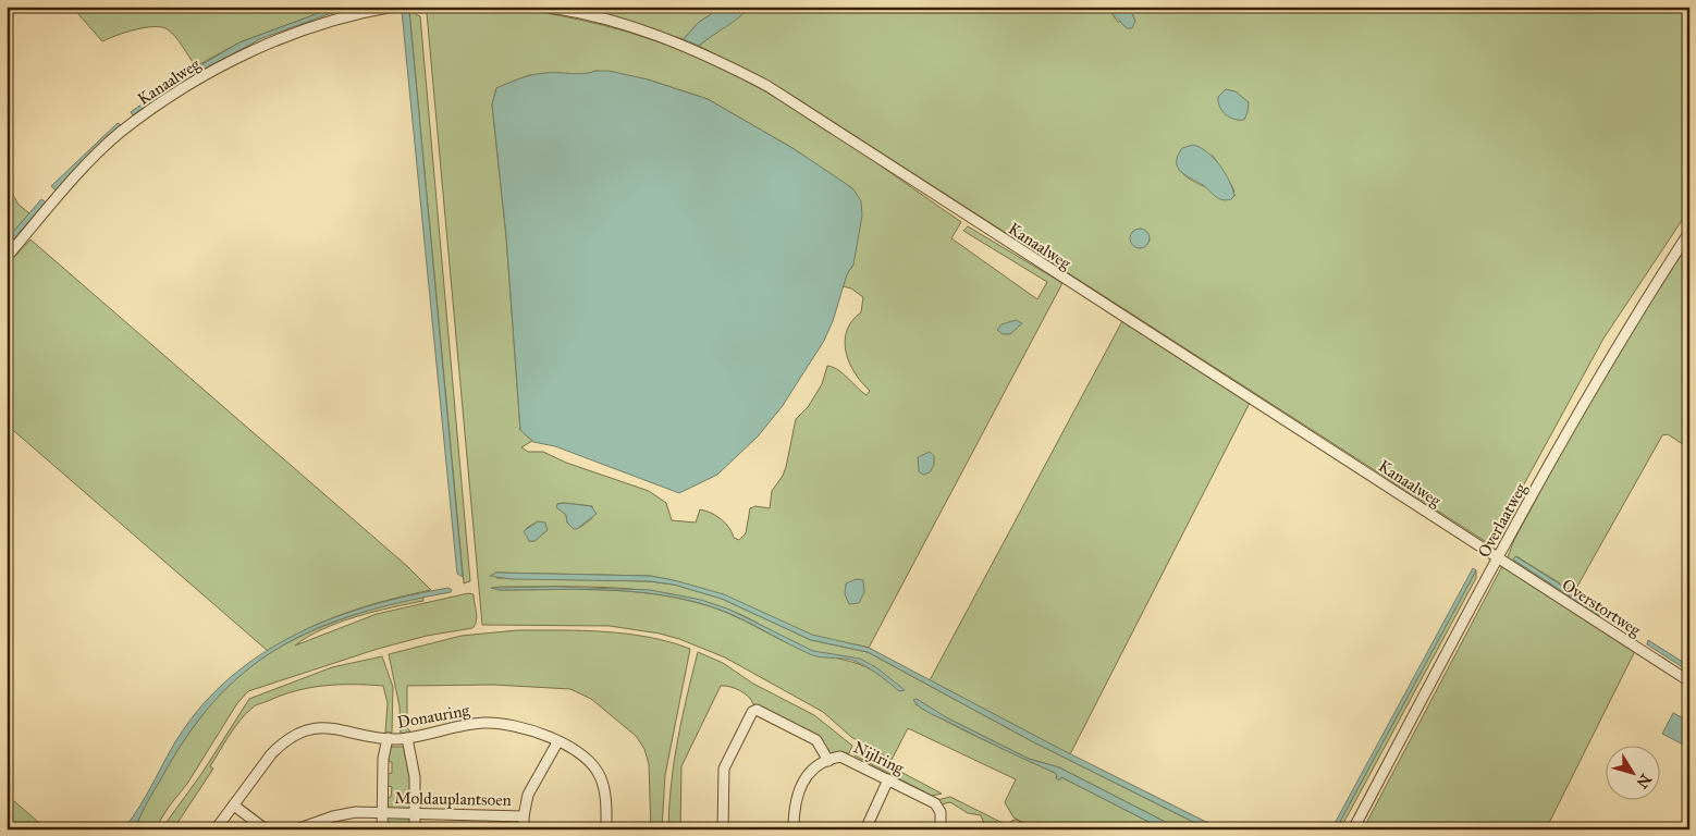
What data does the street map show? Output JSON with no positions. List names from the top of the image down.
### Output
{
  "streets": {
    "street": [
      "Kanaalweg",
      "Overlaatweg",
      "Overstortweg",
      "Donauring",
      "Nijlring",
      "Moldauplantsoen"
    ]
  },
  "crossings": [
    ["Kanaalweg", "Overlaatweg"],
    ["Kanaalweg", "Overstortweg"],
    ["Overlaatweg", "Overstortweg"],
    ["Donauring", "Moldauplantsoen"]
  ],
  "north": "bottom right"
}
